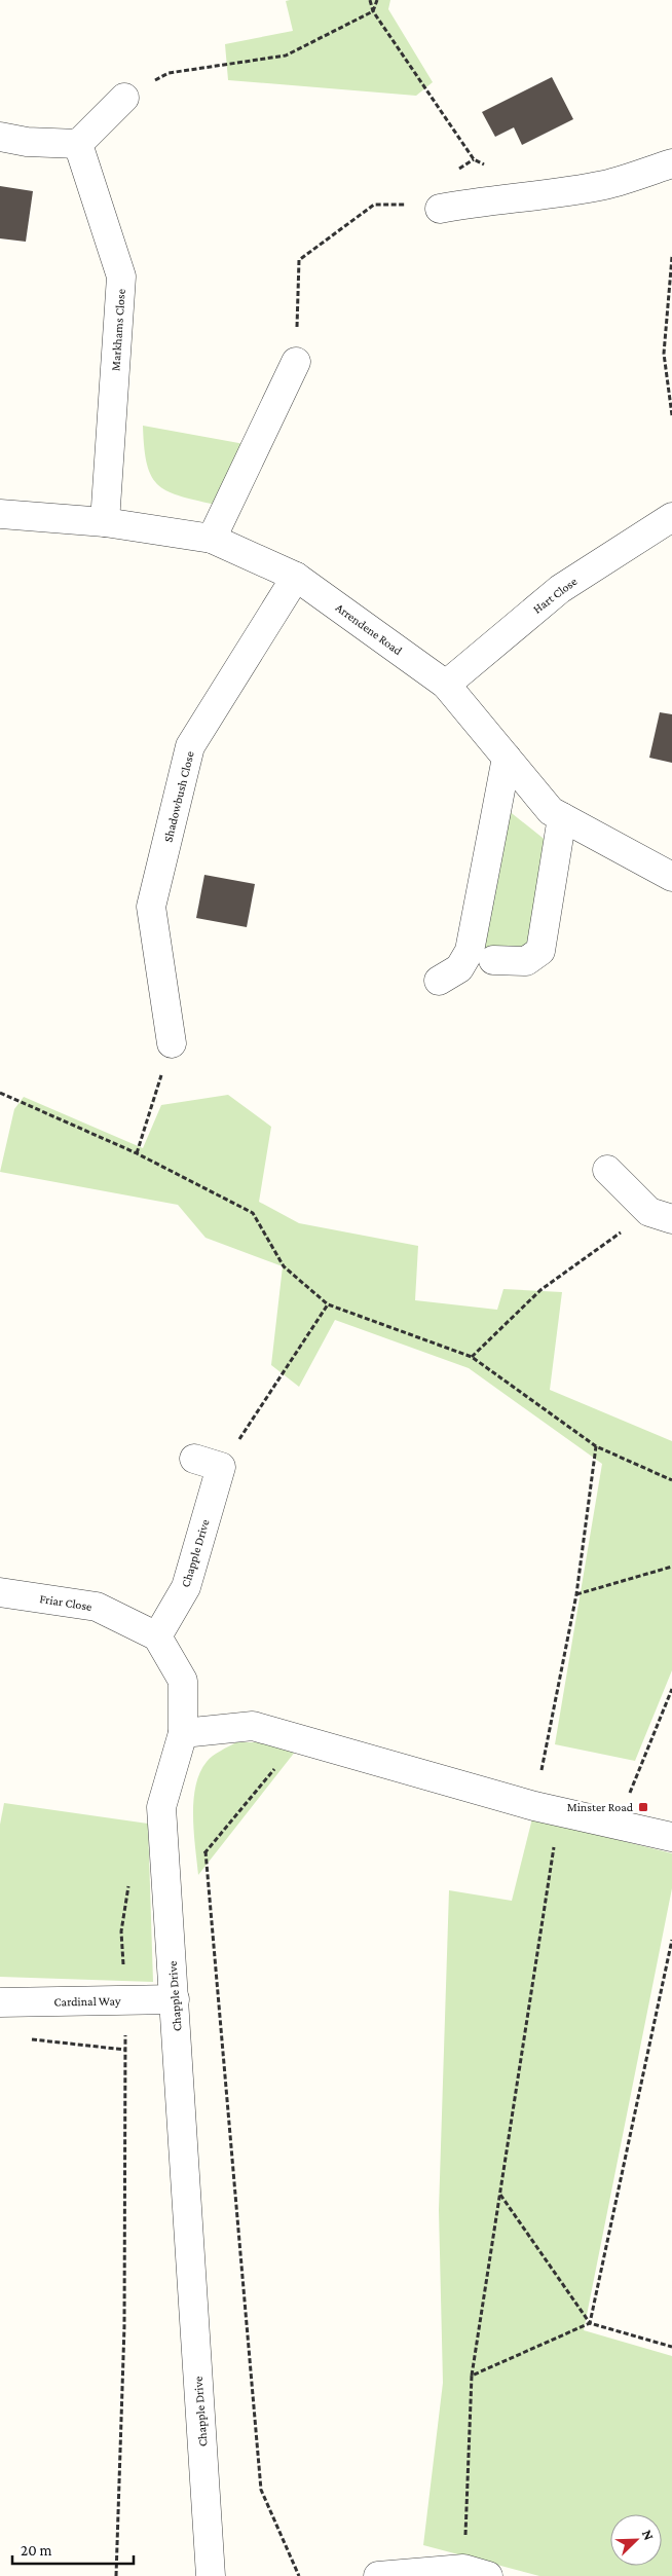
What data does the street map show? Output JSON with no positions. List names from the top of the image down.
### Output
{
  "streets": {
    "street": [
      "Markhams Close",
      "Hart Close",
      "Arrendene Road",
      "Shadowbush Close",
      "Chapple Drive",
      "Friar Close",
      "Cardinal Way"
    ]
  },
  "crossings": [
    ["Markhams Close", "Arrendene Road"],
    ["Hart Close", "Arrendene Road"],
    ["Arrendene Road", "Shadowbush Close"],
    ["Chapple Drive", "Friar Close"],
    ["Chapple Drive", "Cardinal Way"]
  ],
  "places": {
    "transit": ["Minster Road"]
  },
  "scale_bar": "20 m",
  "north": "top right"
}
